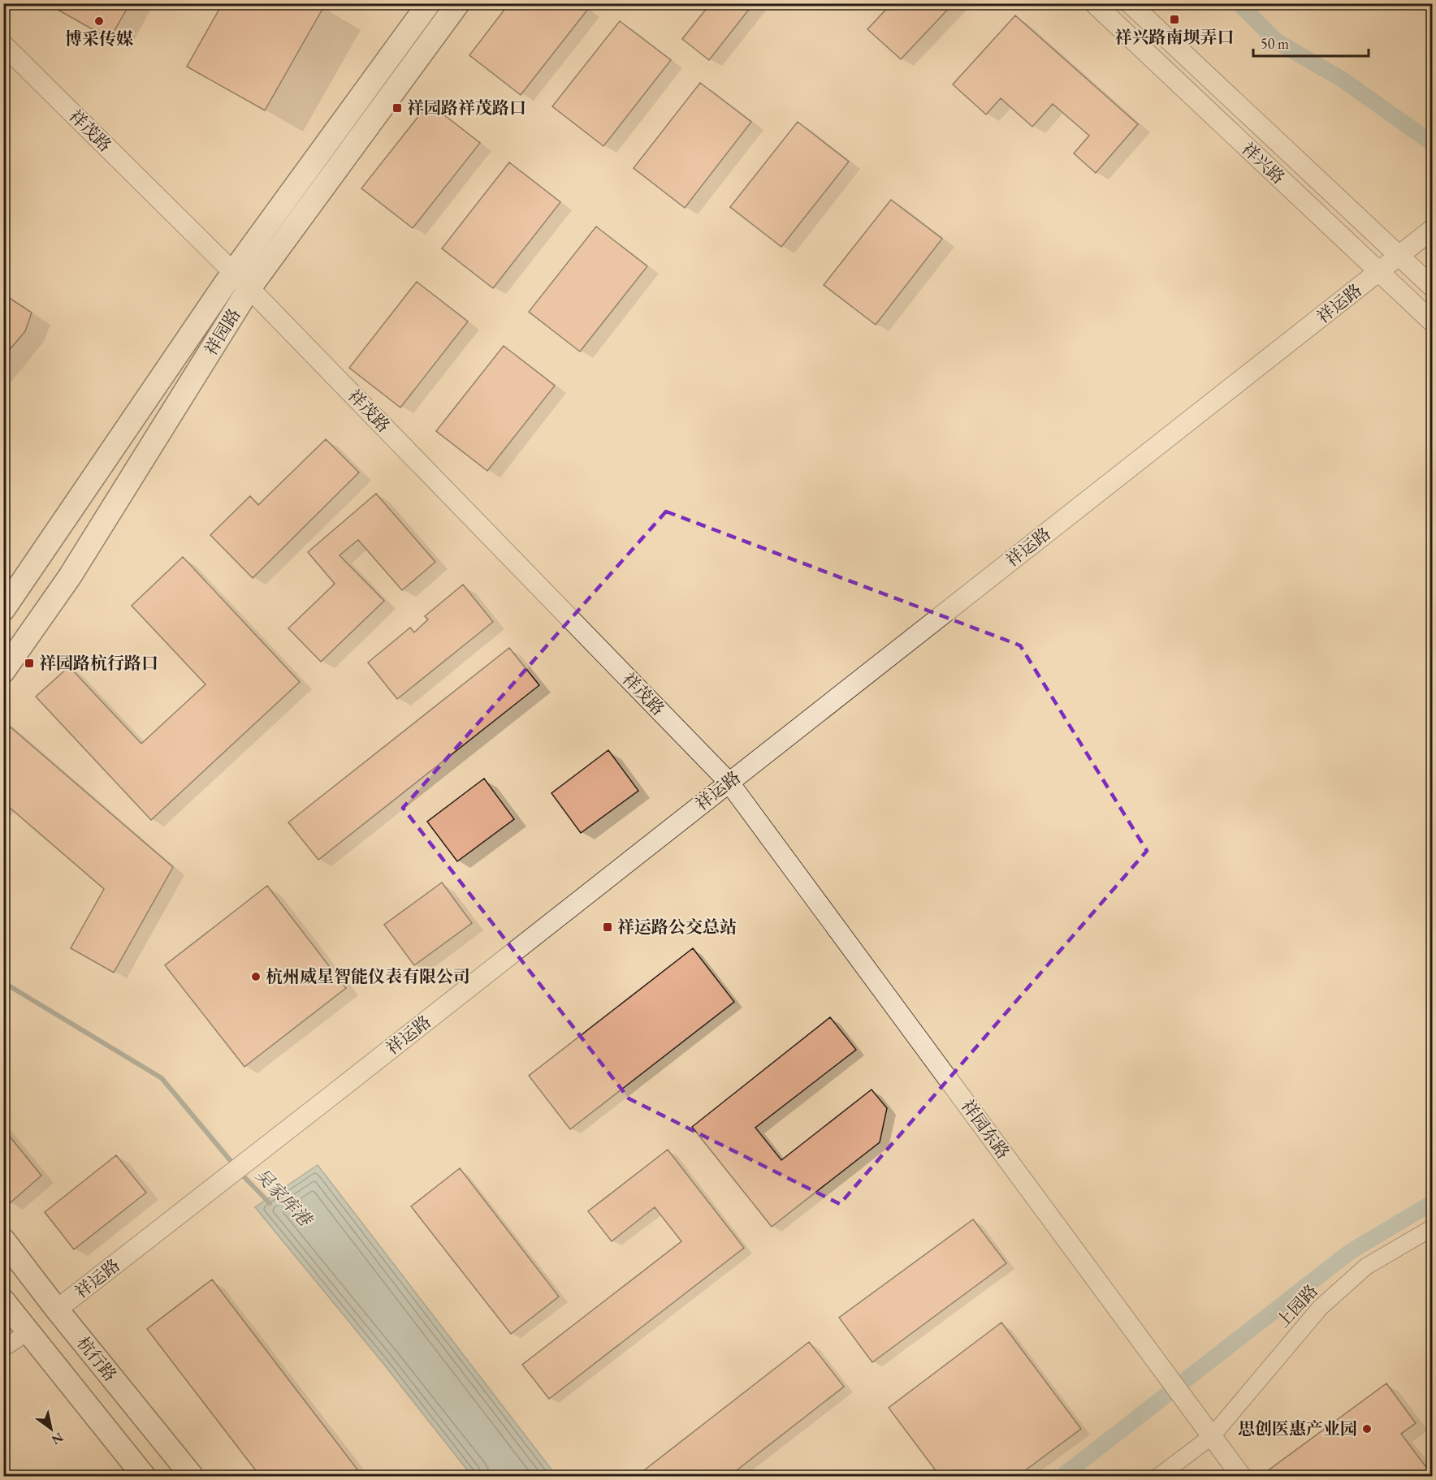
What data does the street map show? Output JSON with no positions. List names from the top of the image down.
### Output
{
  "streets": {
    "main road": ["祥园路", "杭行路"],
    "street": [
      "祥茂路",
      "祥兴路",
      "祥运路",
      "祥园东路",
      "上园路"
    ]
  },
  "crossings": [
    ["祥茂路", "祥运路"],
    ["祥茂路", "祥园路"],
    ["祥茂路", "祥园东路"],
    ["祥兴路", "祥运路"],
    ["祥运路", "祥园东路"],
    ["祥运路", "杭行路"],
    ["祥园东路", "上园路"]
  ],
  "water": ["吴家库港"],
  "places": {
    "transit": [
      "祥兴路南坝弄口",
      "祥园路祥茂路口",
      "祥园路杭行路口",
      "祥运路公交总站"
    ],
    "other": ["博采传媒", "杭州威星智能仪表有限公司", "思创医惠产业园"]
  },
  "scale_bar": "50 m",
  "north": "bottom right"
}
